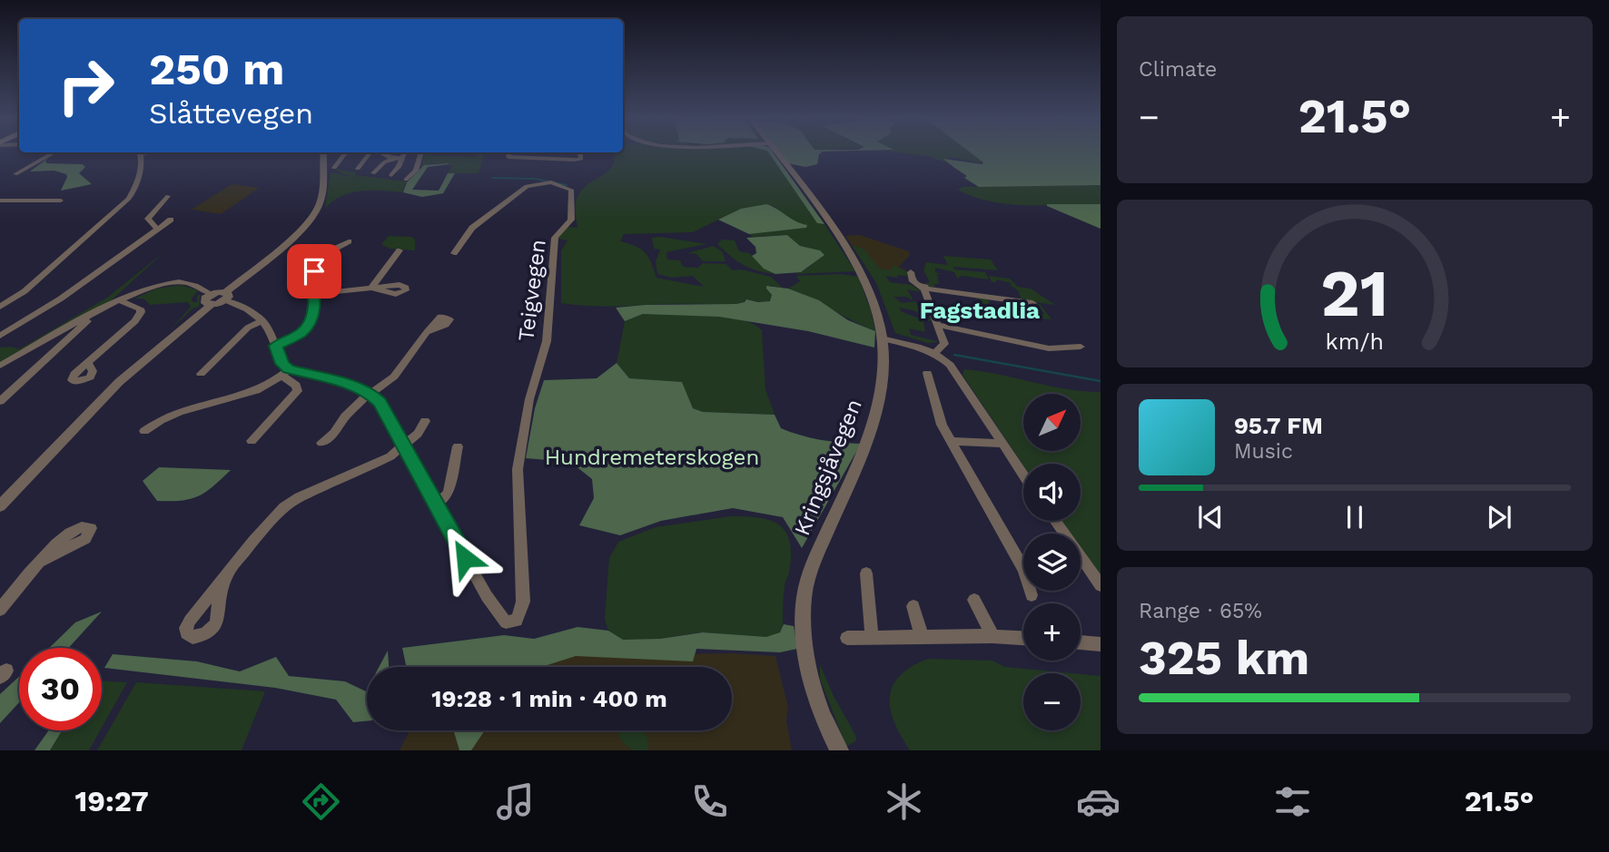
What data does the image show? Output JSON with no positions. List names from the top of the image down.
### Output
{
  "streets": {
    "street": ["Teigvegen", "Kringsjåvegen"]
  },
  "districts": ["Fagstadlia"],
  "parks": ["Hundremeterskogen"],
  "north": "top right",
  "page": {
    "tile": [
      "Climate",
      ["Range · 65%", "325 km"]
    ],
    "turn": ["250 m", "Slåttevegen"],
    "heat": ["−", "21.5°", "+"],
    "map_buttons": ["+", "−"],
    "song": ["95.7 FM", "Music"],
    "limit": "30",
    "trip": "19:28 · 1 min · 400 m",
    "tabs": ["19:27", "21.5°"],
    "gauge": ["21", "km/h"]
  }
}
